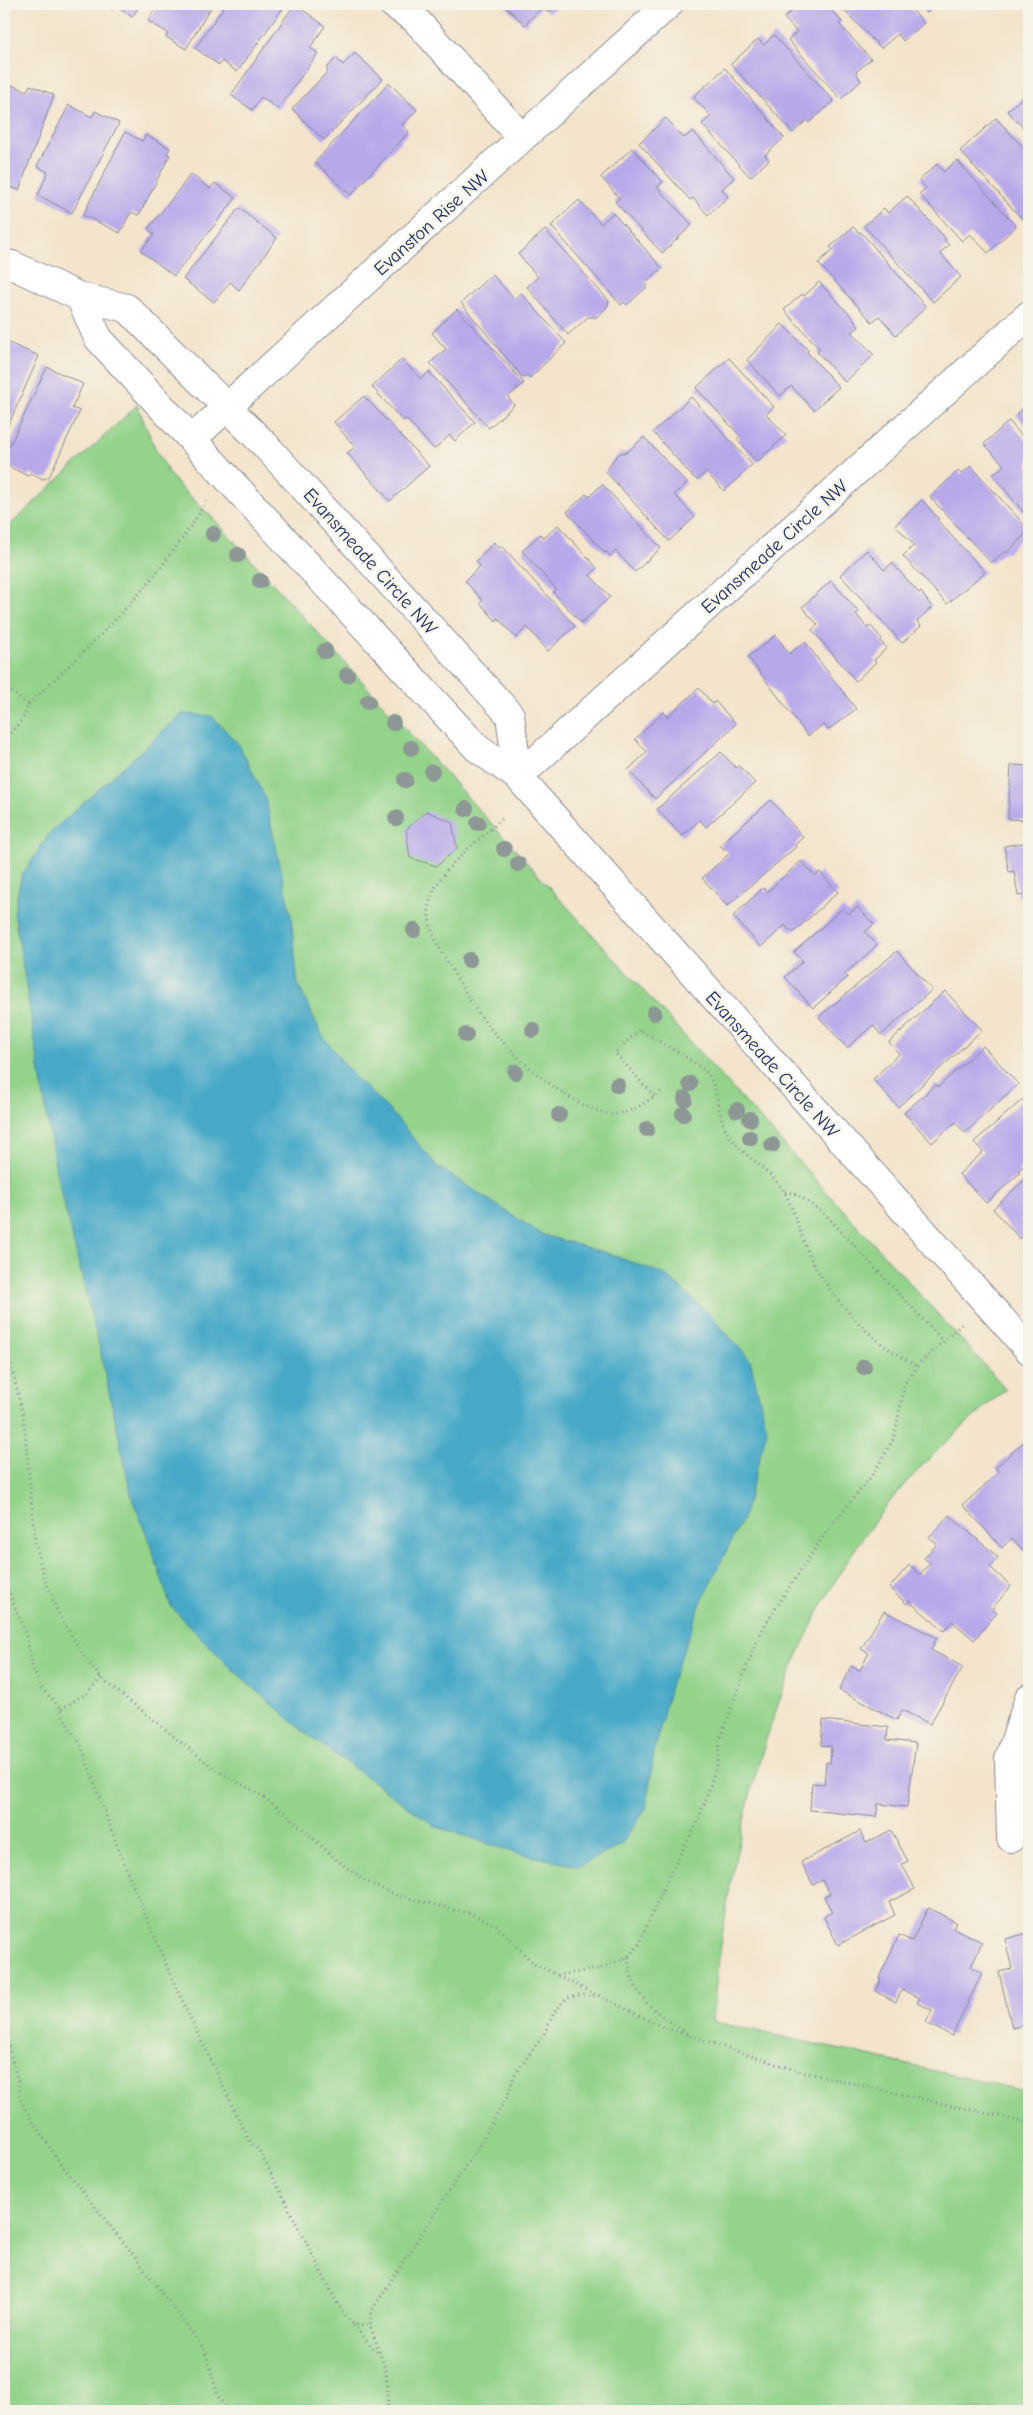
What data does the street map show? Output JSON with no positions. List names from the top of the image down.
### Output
{
  "streets": {
    "street": ["Evanston Rise NW", "Evansmeade Circle NW"]
  },
  "crossings": [
    ["Evanston Rise NW", "Evansmeade Circle NW"]
  ]
}
